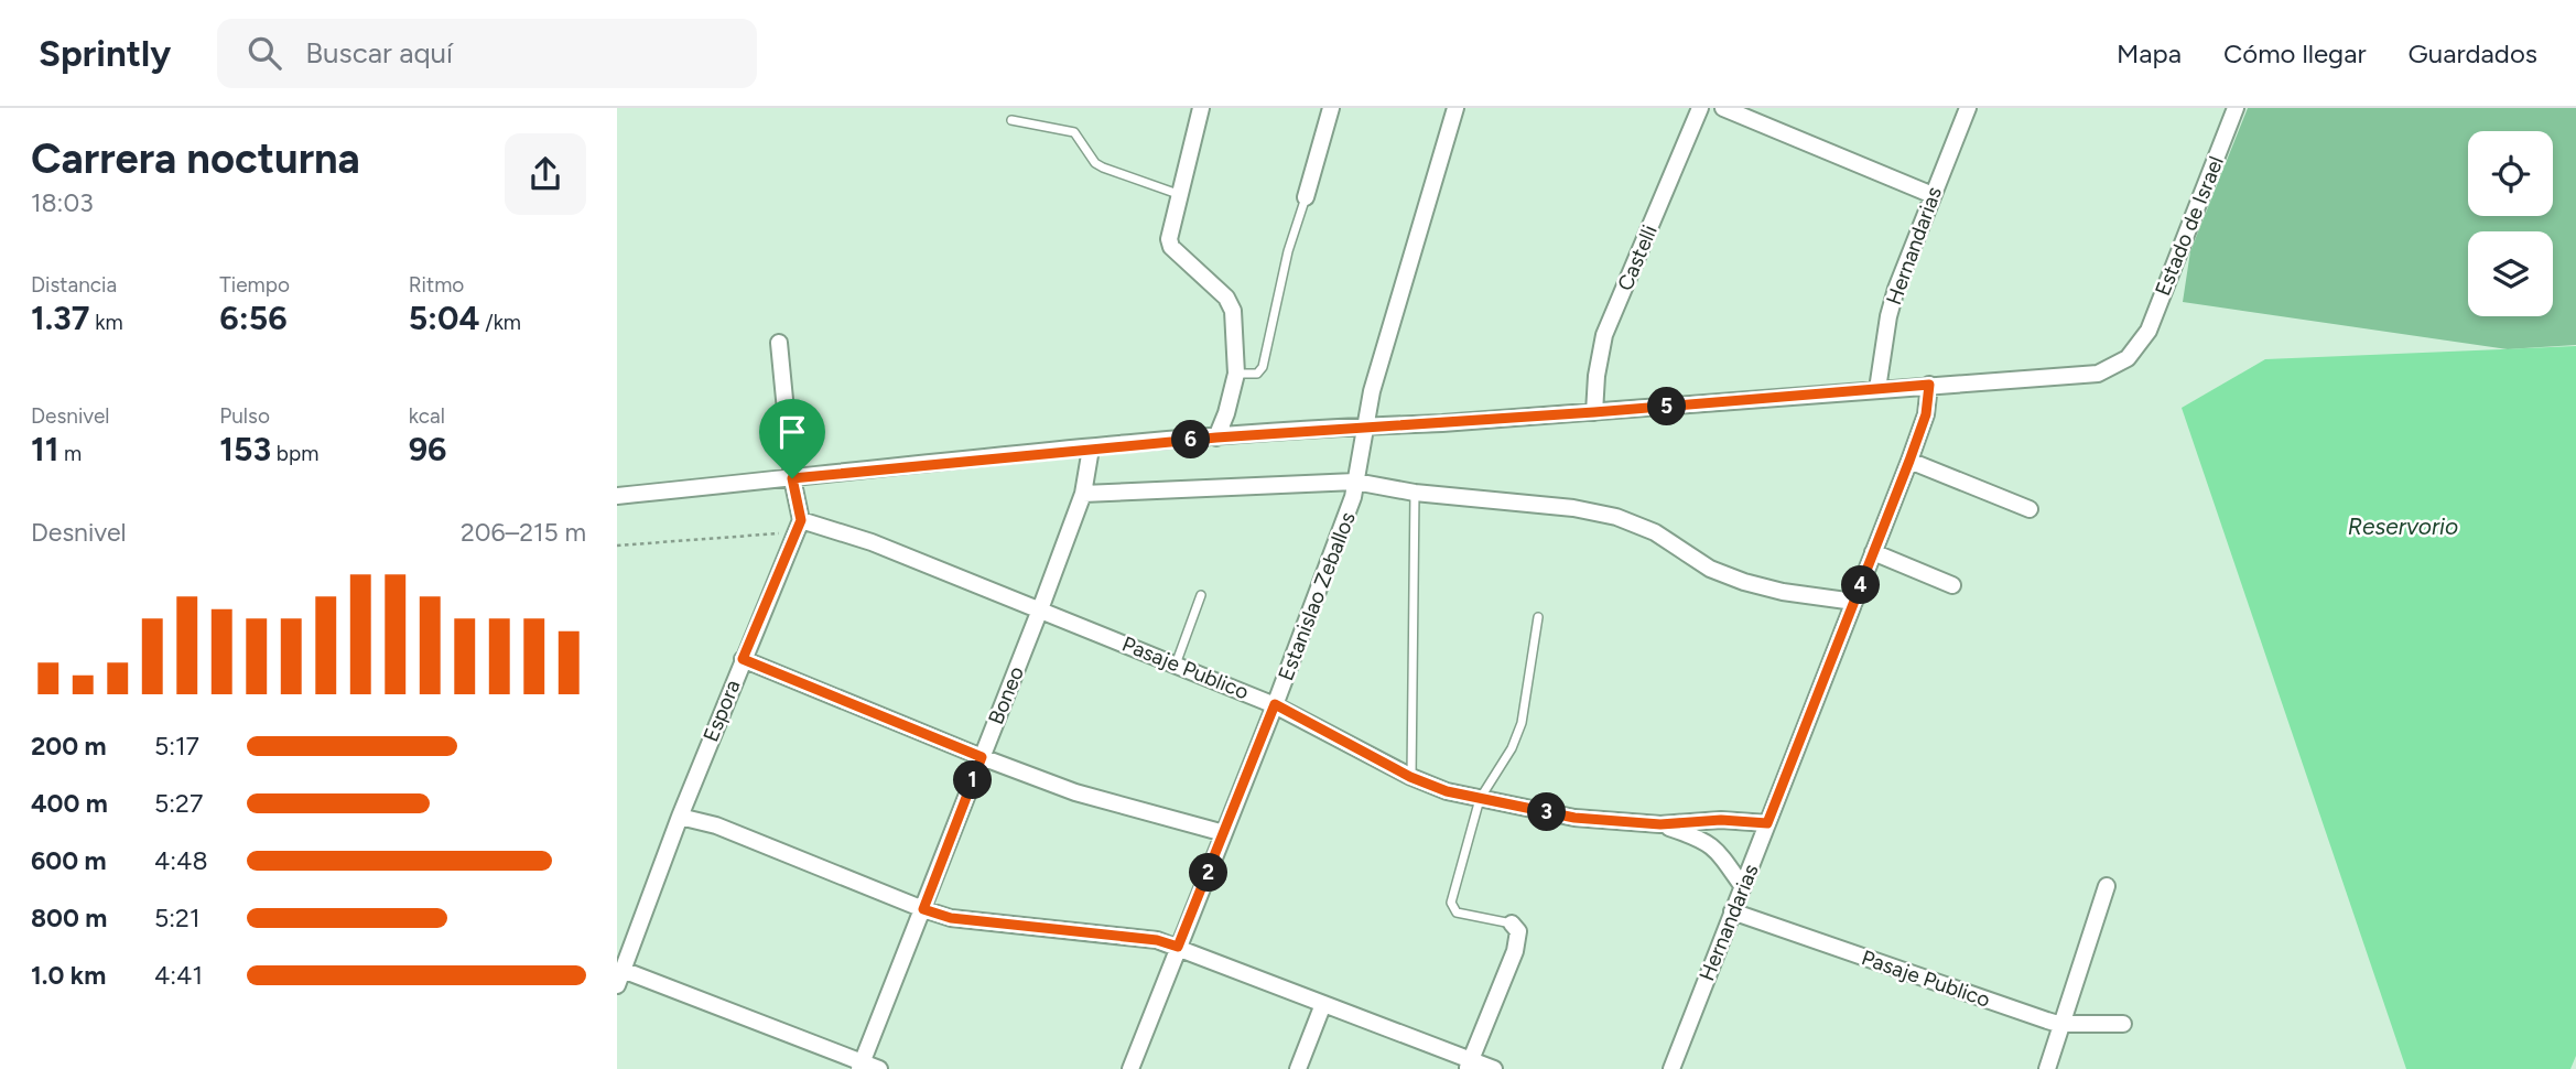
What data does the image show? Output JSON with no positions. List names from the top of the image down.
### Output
{
  "streets": {
    "street": [
      "Estado de Israel",
      "Hernandarias",
      "Castelli",
      "Estanislao Zeballos",
      "Pasaje Publico",
      "Boneo",
      "Espora"
    ]
  },
  "crossings": [
    ["Estado de Israel", "Hernandarias"],
    ["Hernandarias", "Pasaje Publico"],
    ["Estanislao Zeballos", "Pasaje Publico"],
    ["Pasaje Publico", "Boneo"],
    ["Pasaje Publico", "Espora"]
  ],
  "water": ["Reservorio"],
  "page": {
    "header": "Sprintly",
    "search": "Buscar aquí",
    "nav": ["Mapa", "Cómo llegar", "Guardados"],
    "heading": ["Carrera nocturna", "18:03"],
    "stats": [
      ["Distancia", "1.37 km"],
      ["Tiempo", "6:56"],
      ["Ritmo", "5:04 /km"],
      ["Desnivel", "11 m"],
      ["Pulso", "153 bpm"],
      ["kcal", "96"]
    ],
    "pins": [
      "5",
      "6",
      "4",
      "1",
      "3",
      "2"
    ],
    "chart": ["Desnivel", "206–215 m"],
    "list": [
      {
        "name": "200 m",
        "note": "5:17"
      },
      {
        "name": "400 m",
        "note": "5:27"
      },
      {
        "name": "600 m",
        "note": "4:48"
      },
      {
        "name": "800 m",
        "note": "5:21"
      },
      {
        "name": "1.0 km",
        "note": "4:41"
      }
    ]
  }
}
